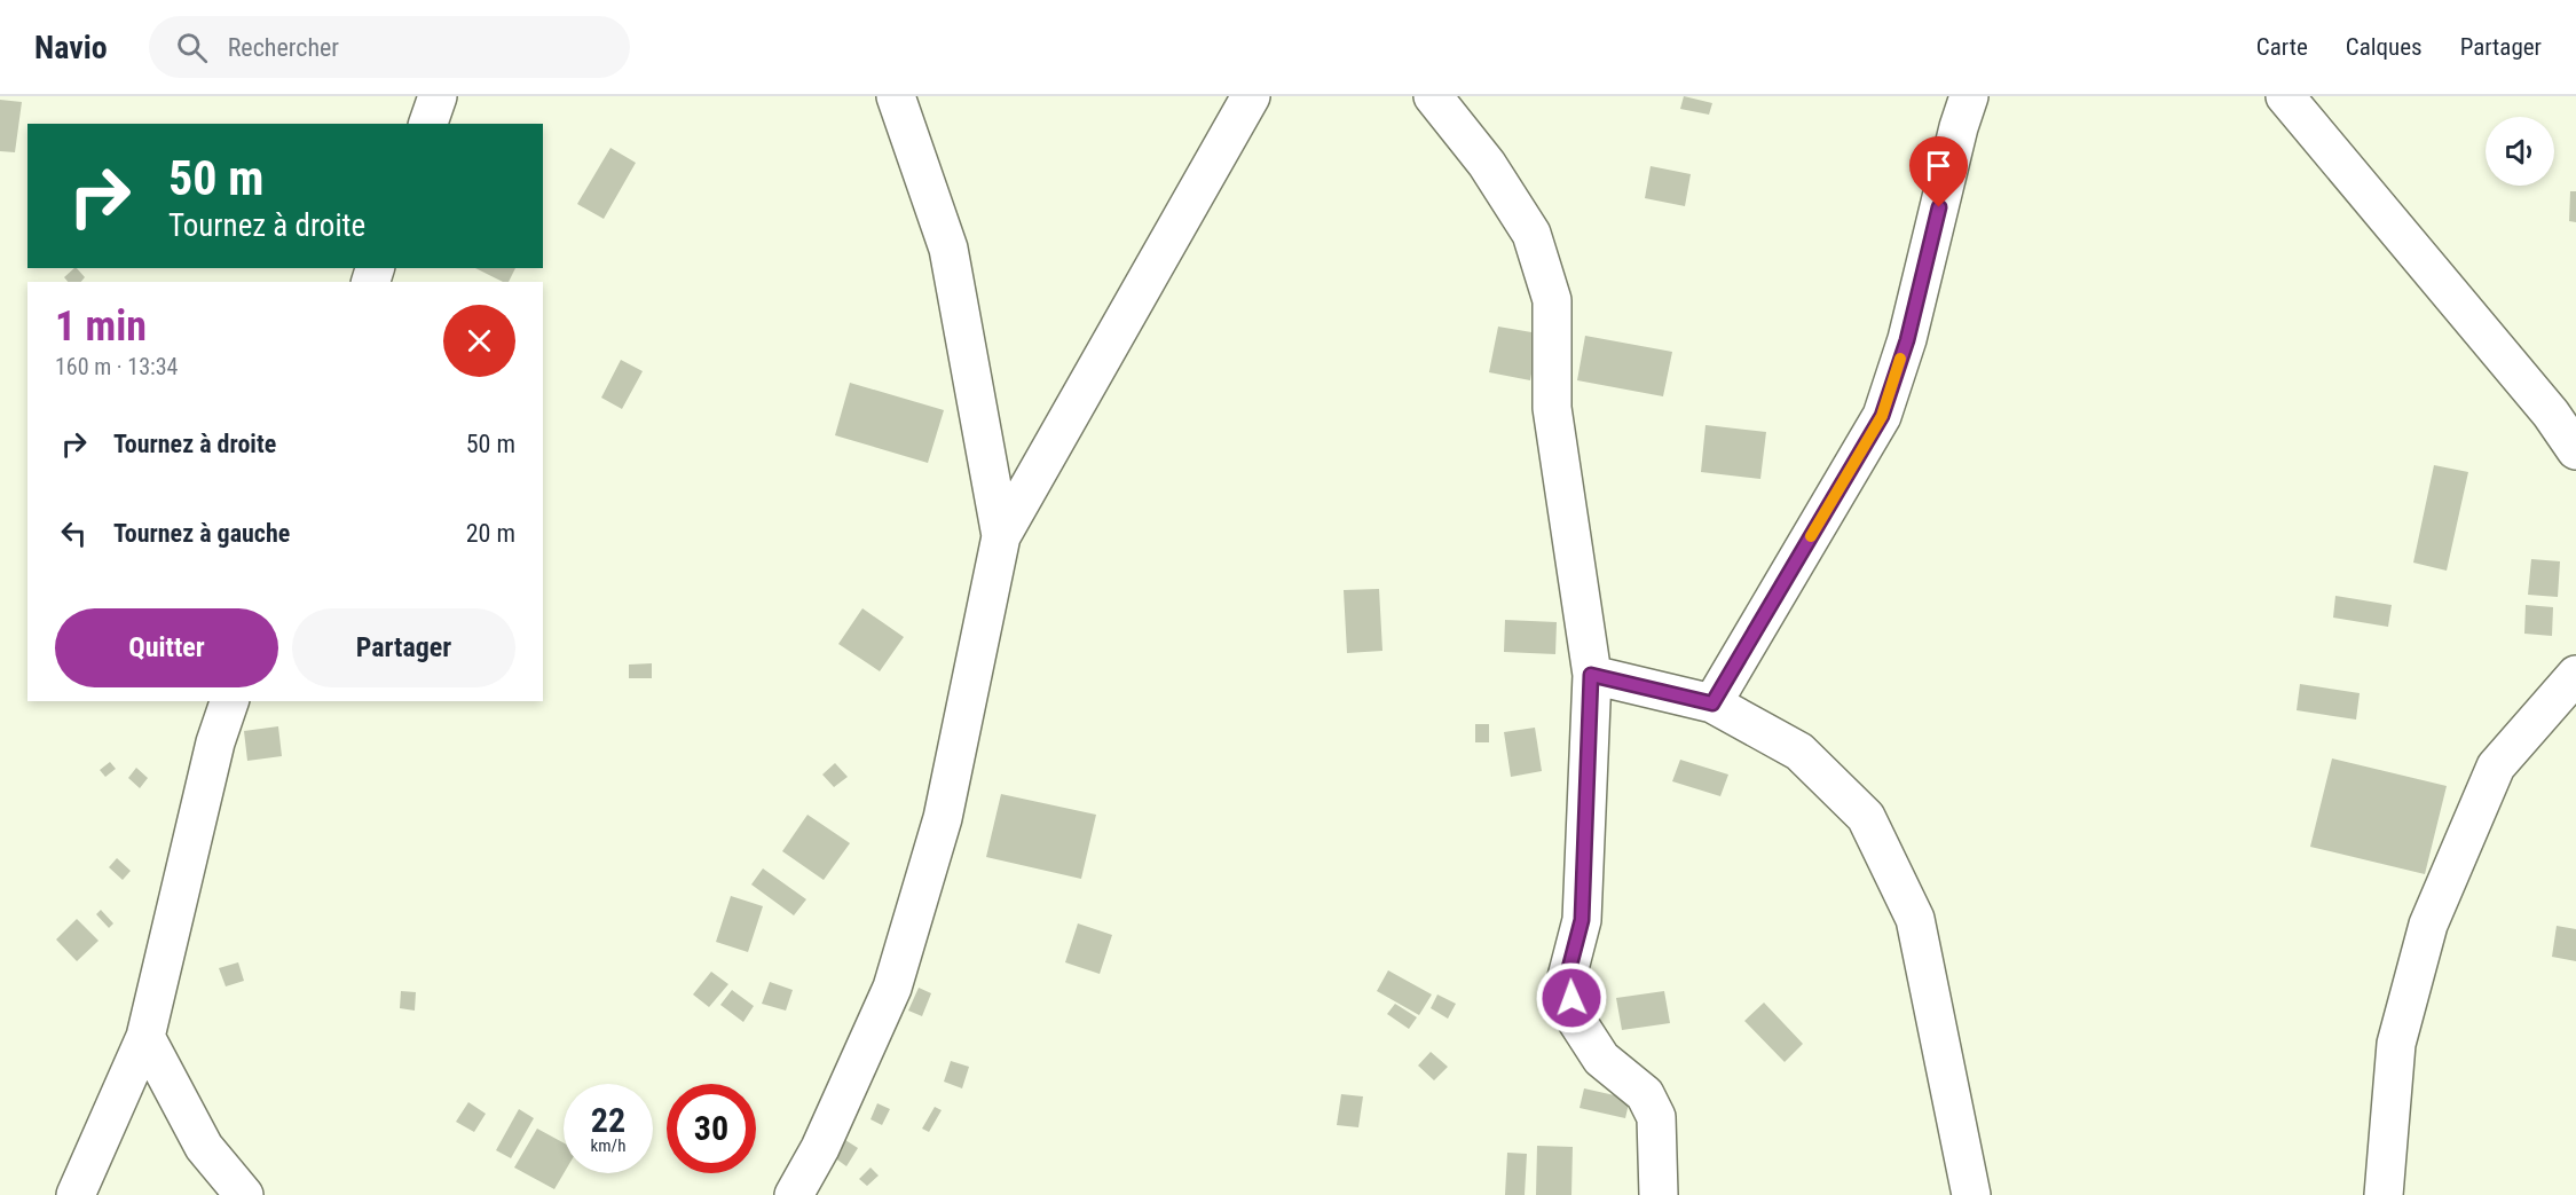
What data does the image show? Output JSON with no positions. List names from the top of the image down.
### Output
{
  "page": {
    "header": "Navio",
    "search": "Rechercher",
    "nav": ["Carte", "Calques", "Partager"],
    "turn": ["50 m", "Tournez à droite"],
    "heading": ["1 min", "160 m · 13:34"],
    "list": [
      {
        "name": "Tournez à droite",
        "value": "50 m"
      },
      {
        "name": "Tournez à gauche",
        "value": "20 m"
      }
    ],
    "buttons": ["Quitter", "Partager"],
    "speed": "22 km/h",
    "limit": "30"
  }
}
